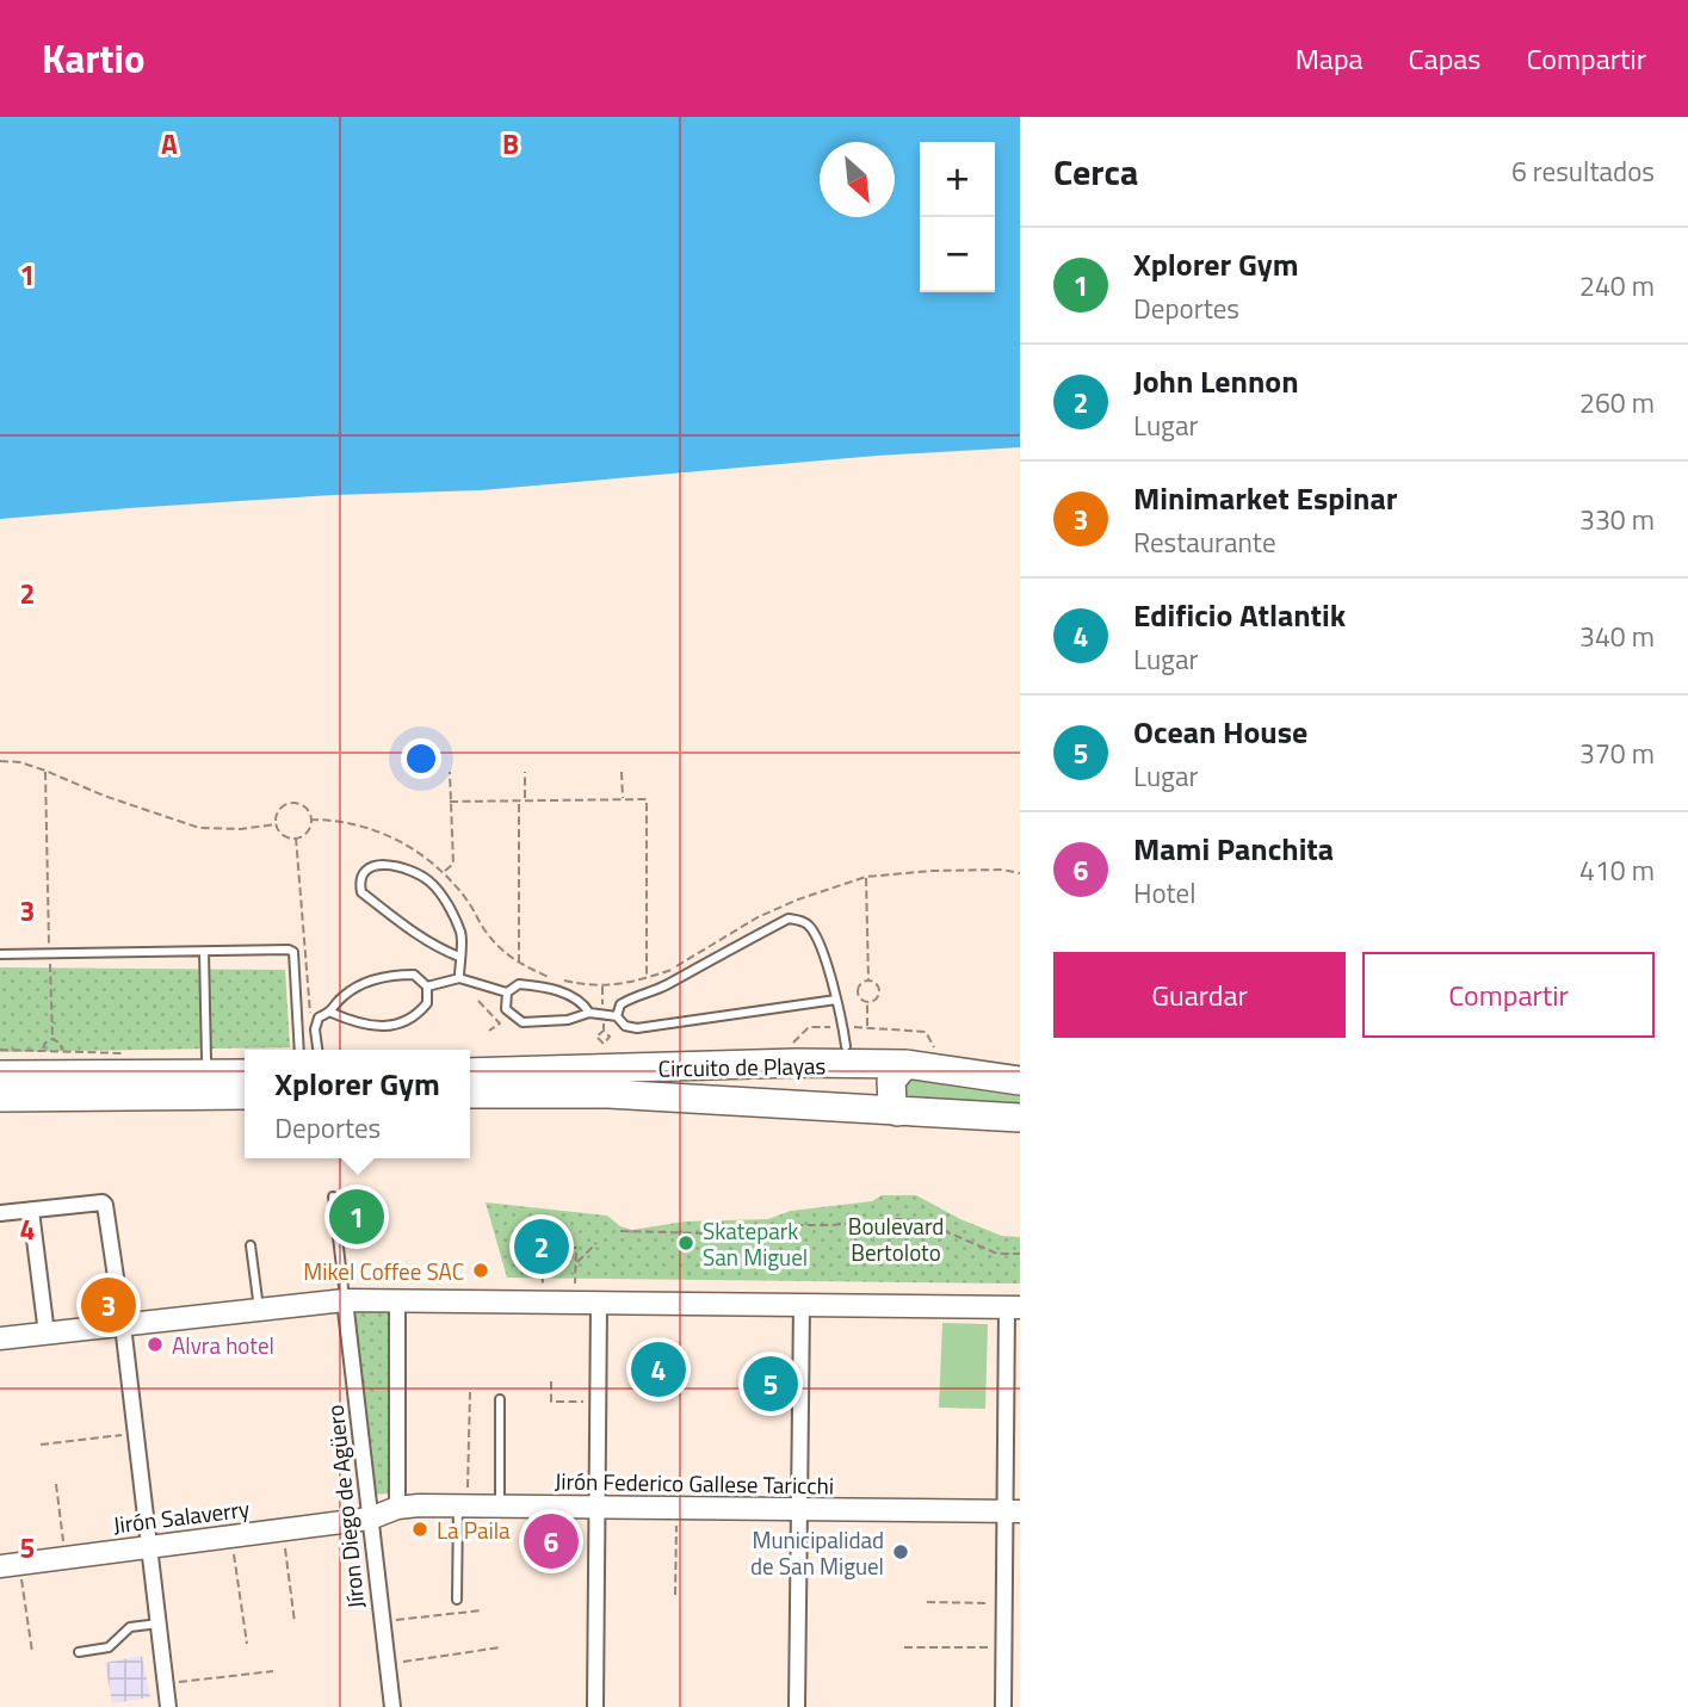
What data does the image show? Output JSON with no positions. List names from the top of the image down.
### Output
{
  "streets": {
    "highway": ["Circuito de Playas"],
    "main road": ["Jirón Federico Gallese Taricchi", "Jirón Salaverry"],
    "street": ["Jíron Diego de Agüero"]
  },
  "crossings": [
    ["Jirón Federico Gallese Taricchi", "Jíron Diego de Agüero"],
    ["Jirón Federico Gallese Taricchi", "Jirón Salaverry"],
    ["Jíron Diego de Agüero", "Jirón Salaverry"]
  ],
  "parks": ["Boulevard Bertoloto"],
  "places": [
    "Skatepark San Miguel",
    "Mikel Coffee SAC",
    "Alvra hotel",
    "La Paila",
    "Municipalidad de San Miguel"
  ],
  "north": "bottom right",
  "page": {
    "header": "Kartio",
    "nav": ["Mapa", "Capas", "Compartir"],
    "heading": ["Cerca", "6 resultados"],
    "map_buttons": ["+", "−"],
    "list": [
      {
        "mark": "1",
        "name": "Xplorer Gym",
        "note": "Deportes",
        "value": "240 m"
      },
      {
        "mark": "2",
        "name": "John Lennon",
        "note": "Lugar",
        "value": "260 m"
      },
      {
        "mark": "3",
        "name": "Minimarket Espinar",
        "note": "Restaurante",
        "value": "330 m"
      },
      {
        "mark": "4",
        "name": "Edificio Atlantik",
        "note": "Lugar",
        "value": "340 m"
      },
      {
        "mark": "5",
        "name": "Ocean House",
        "note": "Lugar",
        "value": "370 m"
      },
      {
        "mark": "6",
        "name": "Mami Panchita",
        "note": "Hotel",
        "value": "410 m"
      }
    ],
    "buttons": ["Guardar", "Compartir"],
    "popup": ["Xplorer Gym", "Deportes"],
    "pins": [
      "1",
      "2",
      "3",
      "4",
      "5",
      "6"
    ]
  },
  "grid": {
    "columns": ["A", "B"],
    "rows": [
      "1",
      "2",
      "3",
      "4",
      "5"
    ]
  }
}
